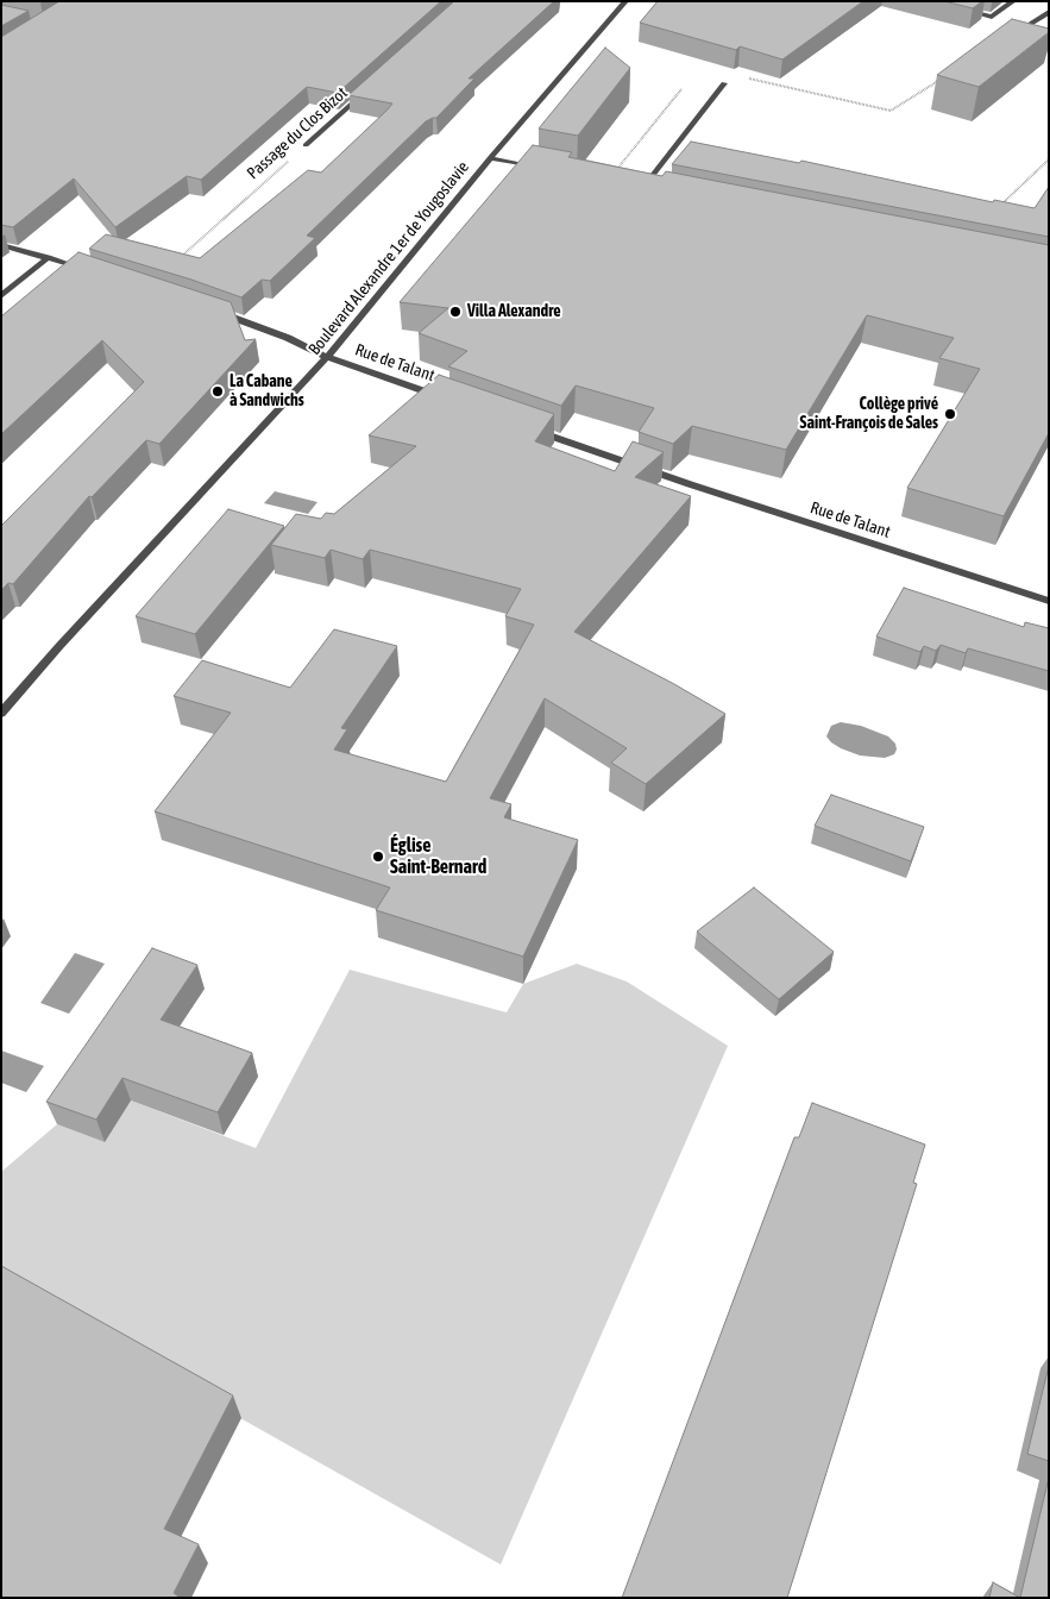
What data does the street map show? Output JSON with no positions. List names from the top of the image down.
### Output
{
  "streets": {
    "street": ["Passage du Clos Bizot", "Boulevard Alexandre 1er de Yougoslavie", "Rue de Talant"]
  },
  "crossings": [
    ["Boulevard Alexandre 1er de Yougoslavie", "Rue de Talant"]
  ],
  "places": [
    "Villa Alexandre",
    "La Cabane à Sandwichs",
    "Collège privé Saint-François de Sales",
    "Église Saint-Bernard"
  ]
}
